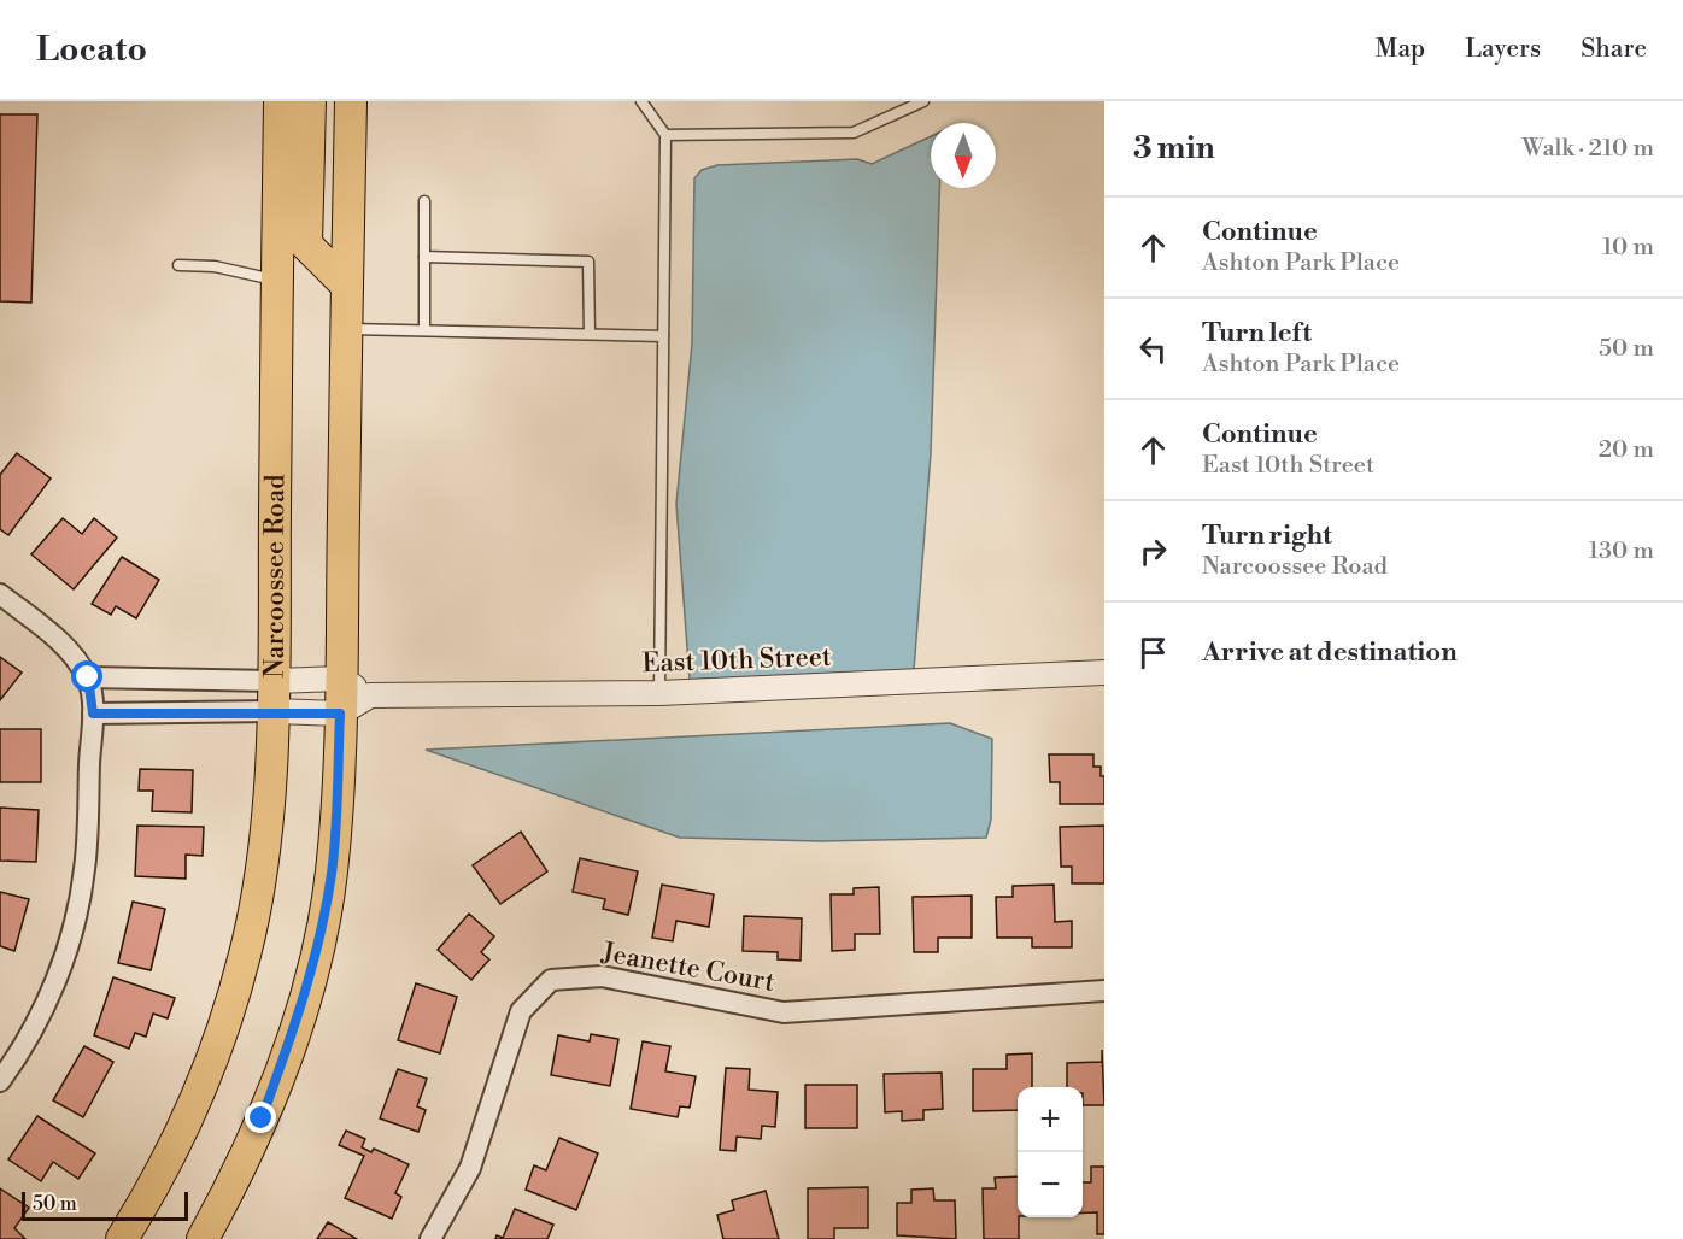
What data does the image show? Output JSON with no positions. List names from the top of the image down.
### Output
{
  "streets": {
    "main road": ["Narcoossee Road"],
    "street": ["East 10th Street", "Jeanette Court"]
  },
  "scale_bar": "50 m",
  "north": "bottom",
  "page": {
    "header": "Locato",
    "nav": ["Map", "Layers", "Share"],
    "heading": ["3 min", "Walk · 210 m"],
    "list": [
      ["Continue", "Ashton Park Place", "10 m"],
      ["Turn left", "Ashton Park Place", "50 m"],
      ["Continue", "East 10th Street", "20 m"],
      ["Turn right", "Narcoossee Road", "130 m"],
      "Arrive at destination"
    ],
    "map_buttons": ["+", "−"],
    "scale": "50 m"
  }
}
